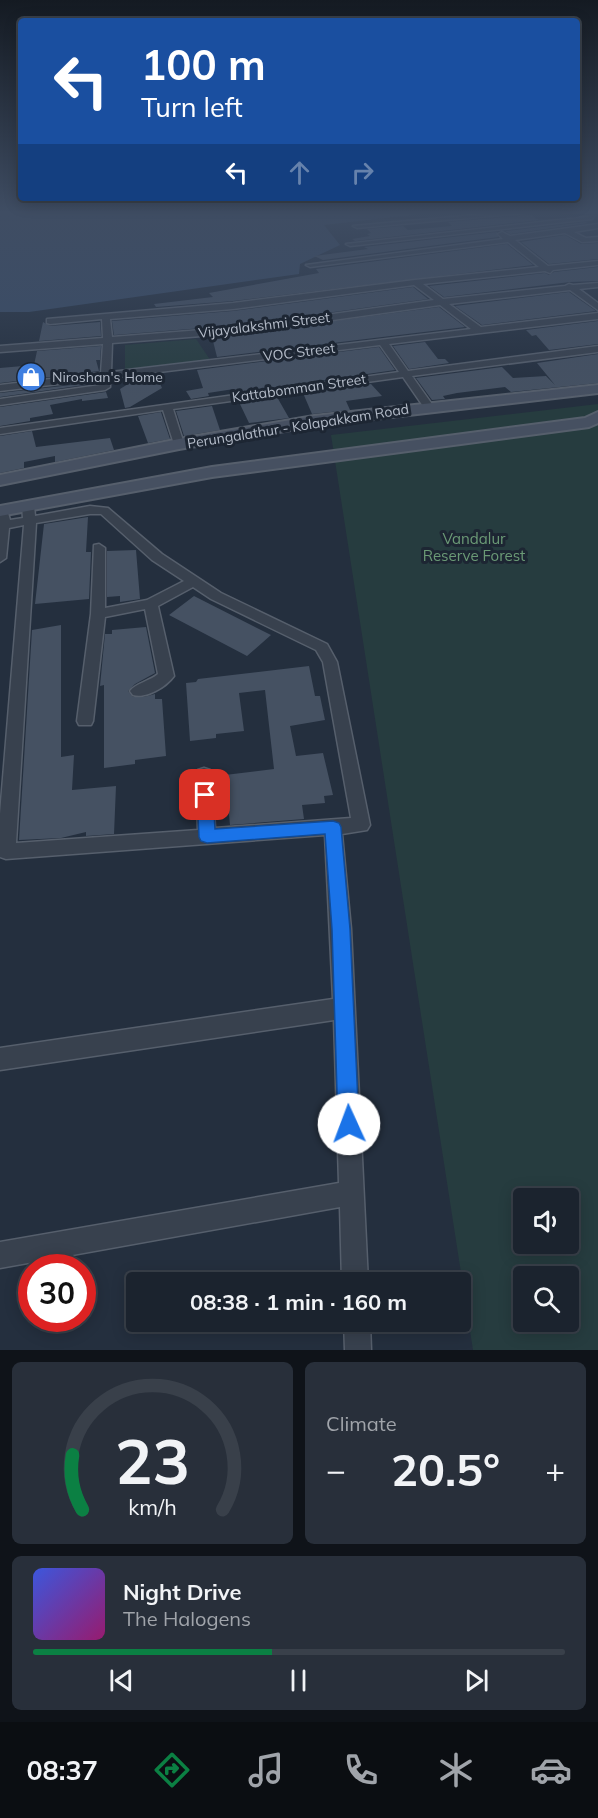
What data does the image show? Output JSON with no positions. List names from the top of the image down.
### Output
{
  "streets": {
    "main road": ["Perungalathur - Kolapakkam Road"],
    "street": ["Vijayalakshmi Street", "VOC Street", "Kattabomman Street"]
  },
  "parks": ["Vandalur Reserve Forest"],
  "places": {
    "shop": ["Niroshan's Home"]
  },
  "page": {
    "turn": ["100 m", "Turn left"],
    "limit": "30",
    "trip": "08:38 · 1 min · 160 m",
    "tile": "Climate",
    "heat": ["−", "20.5°", "+"],
    "song": ["Night Drive", "The Halogens"],
    "tabs": "08:37",
    "gauge": ["23", "km/h"]
  }
}
